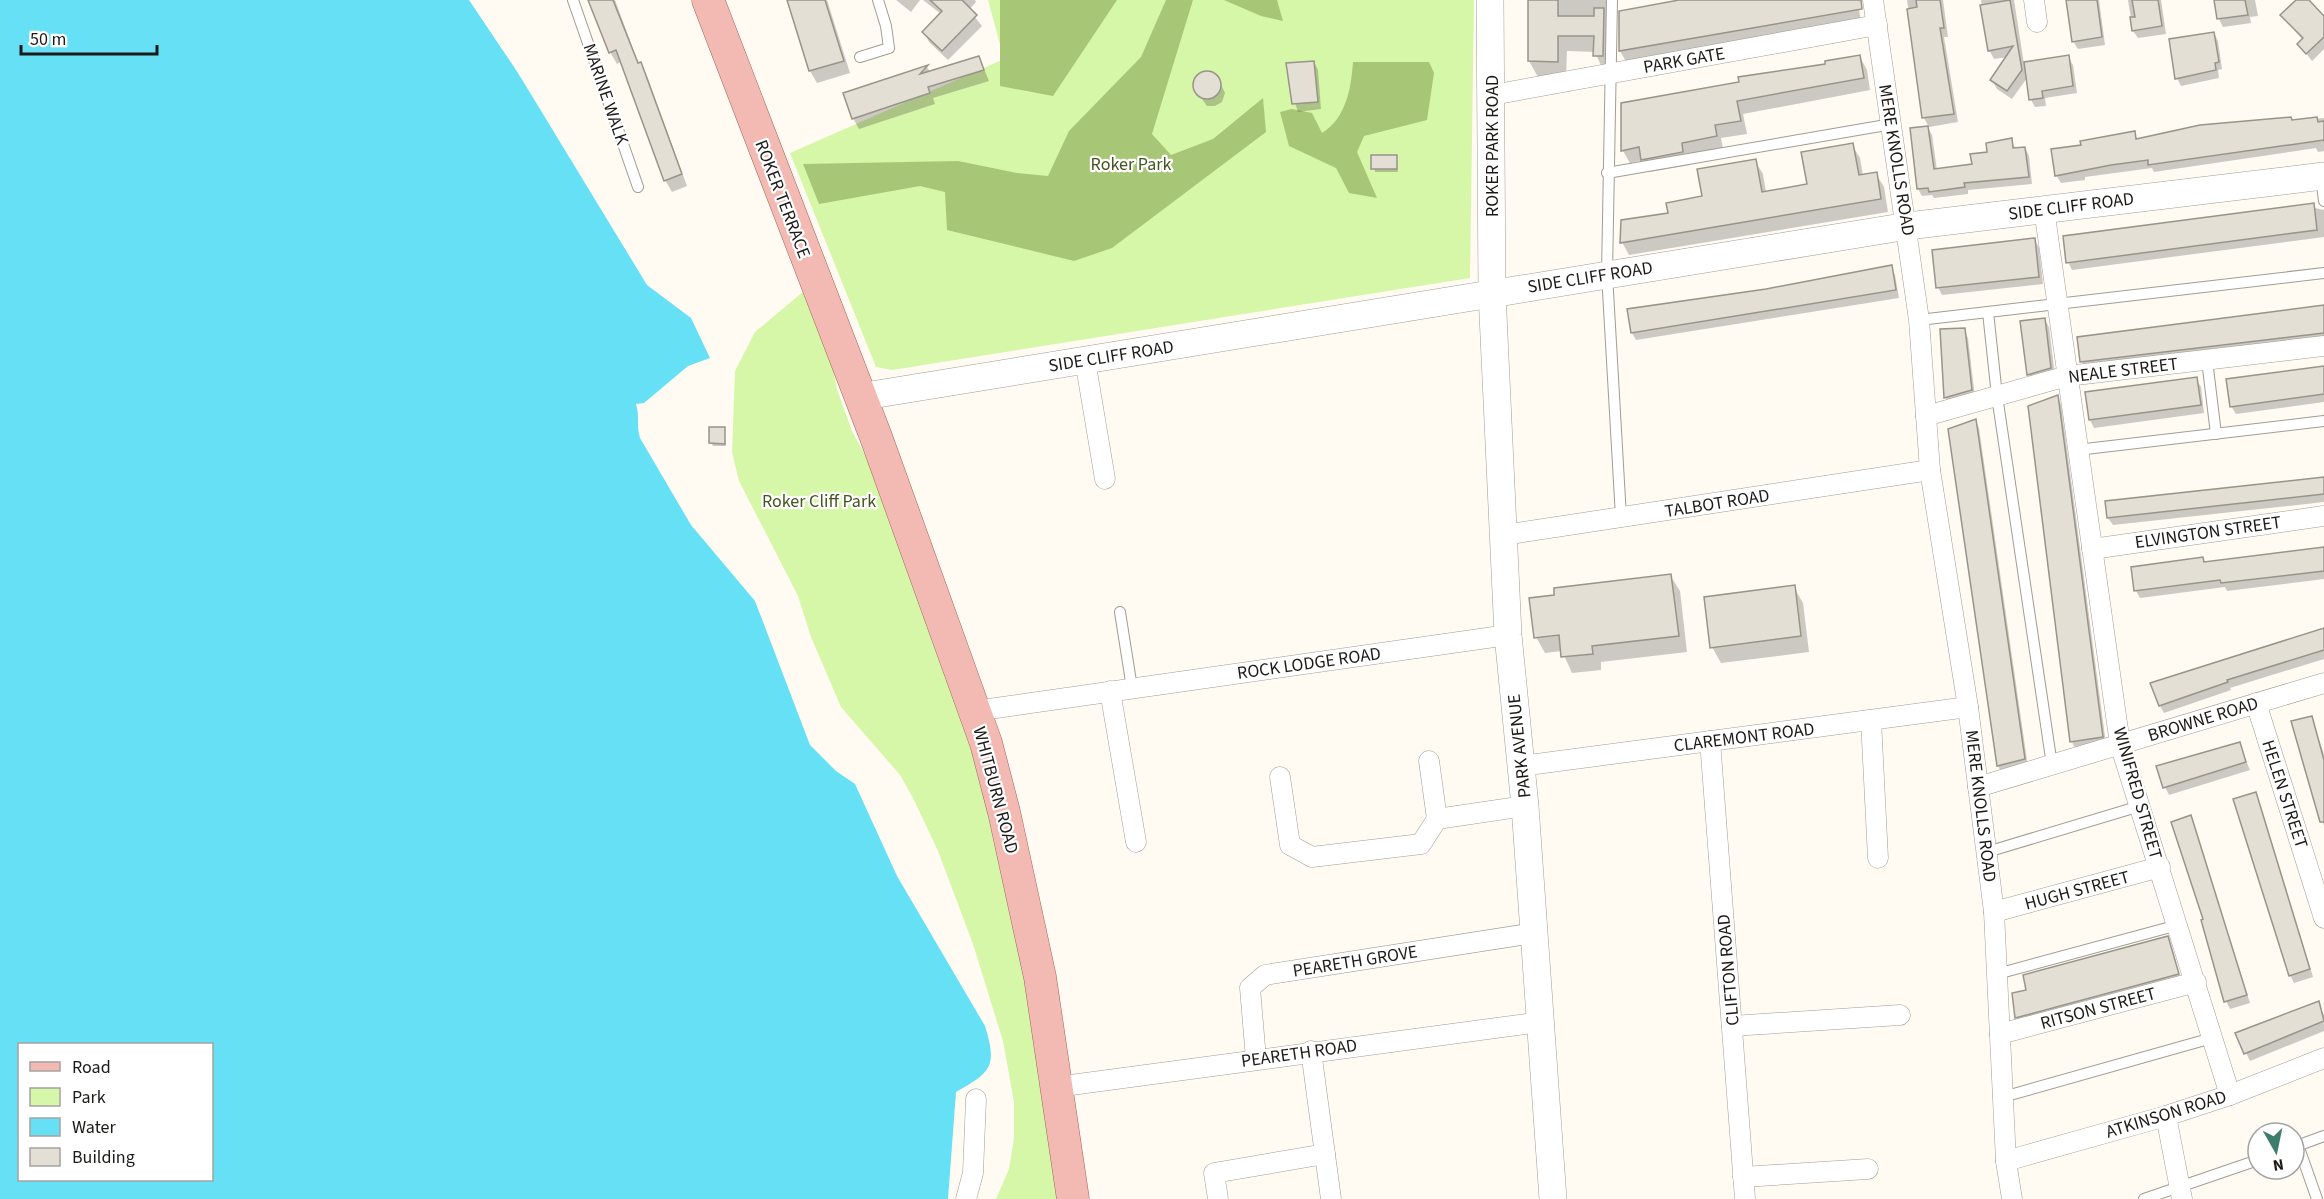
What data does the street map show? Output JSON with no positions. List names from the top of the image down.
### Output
{
  "streets": {
    "main road": ["ROKER TERRACE", "WHITBURN ROAD"],
    "street": [
      "PARK GATE",
      "ROKER PARK ROAD",
      "MERE KNOLLS ROAD",
      "SIDE CLIFF ROAD",
      "NEALE STREET",
      "TALBOT ROAD",
      "ELVINGTON STREET",
      "ROCK LODGE ROAD",
      "BROWNE ROAD",
      "CLAREMONT ROAD",
      "PARK AVENUE",
      "WINIFRED STREET",
      "HELEN STREET",
      "HUGH STREET",
      "PEARETH GROVE",
      "CLIFTON ROAD",
      "RITSON STREET",
      "PEARETH ROAD",
      "ATKINSON ROAD"
    ],
    "lane": ["MARINE WALK"]
  },
  "crossings": [
    ["PARK GATE", "ROKER PARK ROAD"],
    ["PARK GATE", "MERE KNOLLS ROAD"],
    ["ROKER PARK ROAD", "SIDE CLIFF ROAD"],
    ["ROKER PARK ROAD", "PARK AVENUE"],
    ["MERE KNOLLS ROAD", "SIDE CLIFF ROAD"],
    ["MERE KNOLLS ROAD", "NEALE STREET"],
    ["MERE KNOLLS ROAD", "TALBOT ROAD"],
    ["MERE KNOLLS ROAD", "BROWNE ROAD"],
    ["MERE KNOLLS ROAD", "CLAREMONT ROAD"],
    ["MERE KNOLLS ROAD", "HUGH STREET"],
    ["MERE KNOLLS ROAD", "RITSON STREET"],
    ["MERE KNOLLS ROAD", "ATKINSON ROAD"],
    ["ROKER TERRACE", "SIDE CLIFF ROAD"],
    ["ROKER TERRACE", "WHITBURN ROAD"],
    ["SIDE CLIFF ROAD", "PARK AVENUE"],
    ["SIDE CLIFF ROAD", "WHITBURN ROAD"],
    ["SIDE CLIFF ROAD", "WINIFRED STREET"],
    ["NEALE STREET", "WINIFRED STREET"],
    ["TALBOT ROAD", "PARK AVENUE"],
    ["ELVINGTON STREET", "WINIFRED STREET"],
    ["ROCK LODGE ROAD", "PARK AVENUE"],
    ["ROCK LODGE ROAD", "WHITBURN ROAD"],
    ["BROWNE ROAD", "WINIFRED STREET"],
    ["BROWNE ROAD", "HELEN STREET"],
    ["CLAREMONT ROAD", "PARK AVENUE"],
    ["CLAREMONT ROAD", "CLIFTON ROAD"],
    ["PARK AVENUE", "PEARETH GROVE"],
    ["PARK AVENUE", "PEARETH ROAD"],
    ["WHITBURN ROAD", "PEARETH ROAD"],
    ["WINIFRED STREET", "HUGH STREET"],
    ["WINIFRED STREET", "RITSON STREET"],
    ["WINIFRED STREET", "ATKINSON ROAD"],
    ["PEARETH GROVE", "PEARETH ROAD"]
  ],
  "parks": ["Roker Park", "Roker Cliff Park"],
  "legend": [
    "Road",
    "Park",
    "Water",
    "Building"
  ],
  "scale_bar": "50 m",
  "north": "bottom"
}
